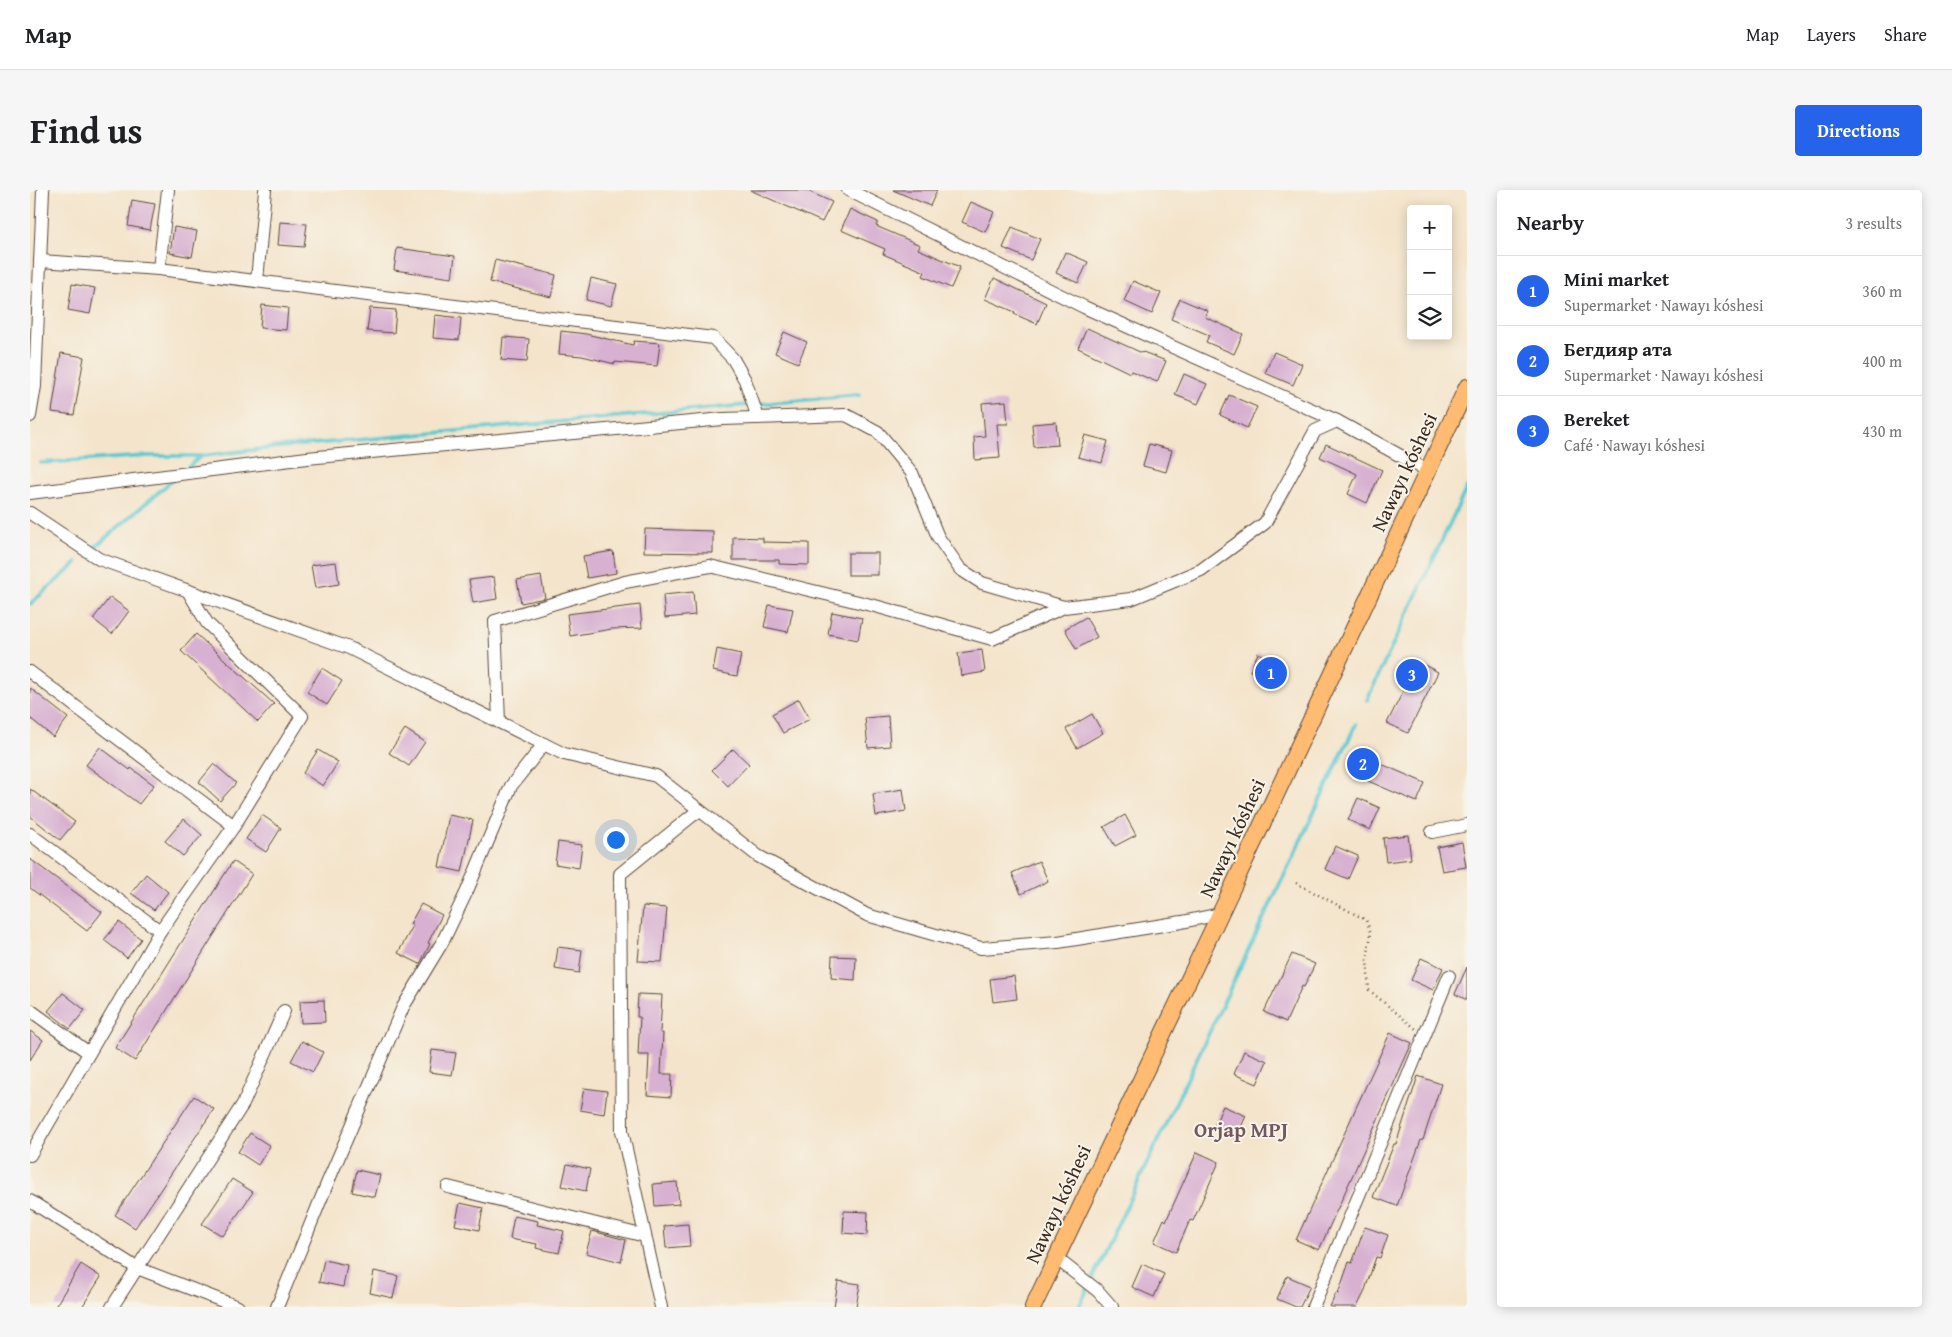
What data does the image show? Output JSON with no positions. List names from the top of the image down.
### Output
{
  "streets": {
    "main road": ["Nawayı kóshesi"]
  },
  "districts": ["Orjap MPJ"],
  "page": {
    "header": "Map",
    "nav": ["Map", "Layers", "Share"],
    "title": "Find us",
    "buttons": "Directions",
    "heading": ["Nearby", "3 results"],
    "map_buttons": ["+", "−"],
    "list": [
      {
        "mark": "1",
        "name": "Mini market",
        "note": "Supermarket · Nawayı kóshesi",
        "value": "360 m"
      },
      {
        "mark": "2",
        "name": "Бегдияр ата",
        "note": "Supermarket · Nawayı kóshesi",
        "value": "400 m"
      },
      {
        "mark": "3",
        "name": "Bereket",
        "note": "Café · Nawayı kóshesi",
        "value": "430 m"
      }
    ],
    "pins": ["1", "3", "2"]
  }
}
